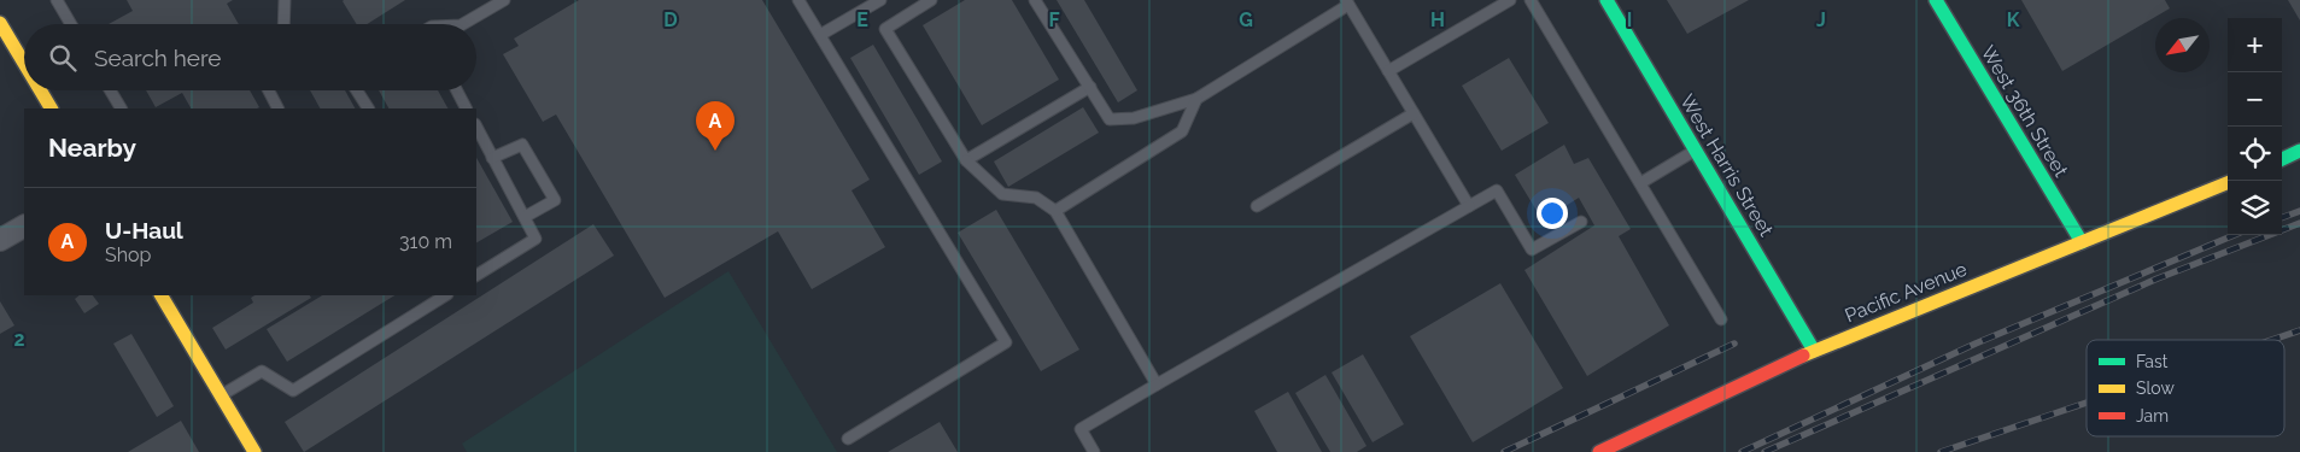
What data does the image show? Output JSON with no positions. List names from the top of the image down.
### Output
{
  "streets": {
    "street": ["West 36th Street", "West Harris Street", "Pacific Avenue"]
  },
  "crossings": [
    ["West 36th Street", "Pacific Avenue"],
    ["West Harris Street", "Pacific Avenue"]
  ],
  "legend": ["Fast", "Slow", "Jam"],
  "north": "bottom left",
  "page": {
    "map_buttons": ["+", "−"],
    "search": "Search here",
    "pins": "A",
    "heading": "Nearby",
    "list": [
      {
        "mark": "A",
        "name": "U-Haul",
        "note": "Shop",
        "value": "310 m"
      }
    ]
  },
  "grid": {
    "columns": [
      "D",
      "E",
      "F",
      "G",
      "H",
      "I",
      "J",
      "K"
    ],
    "rows": ["2"]
  }
}
